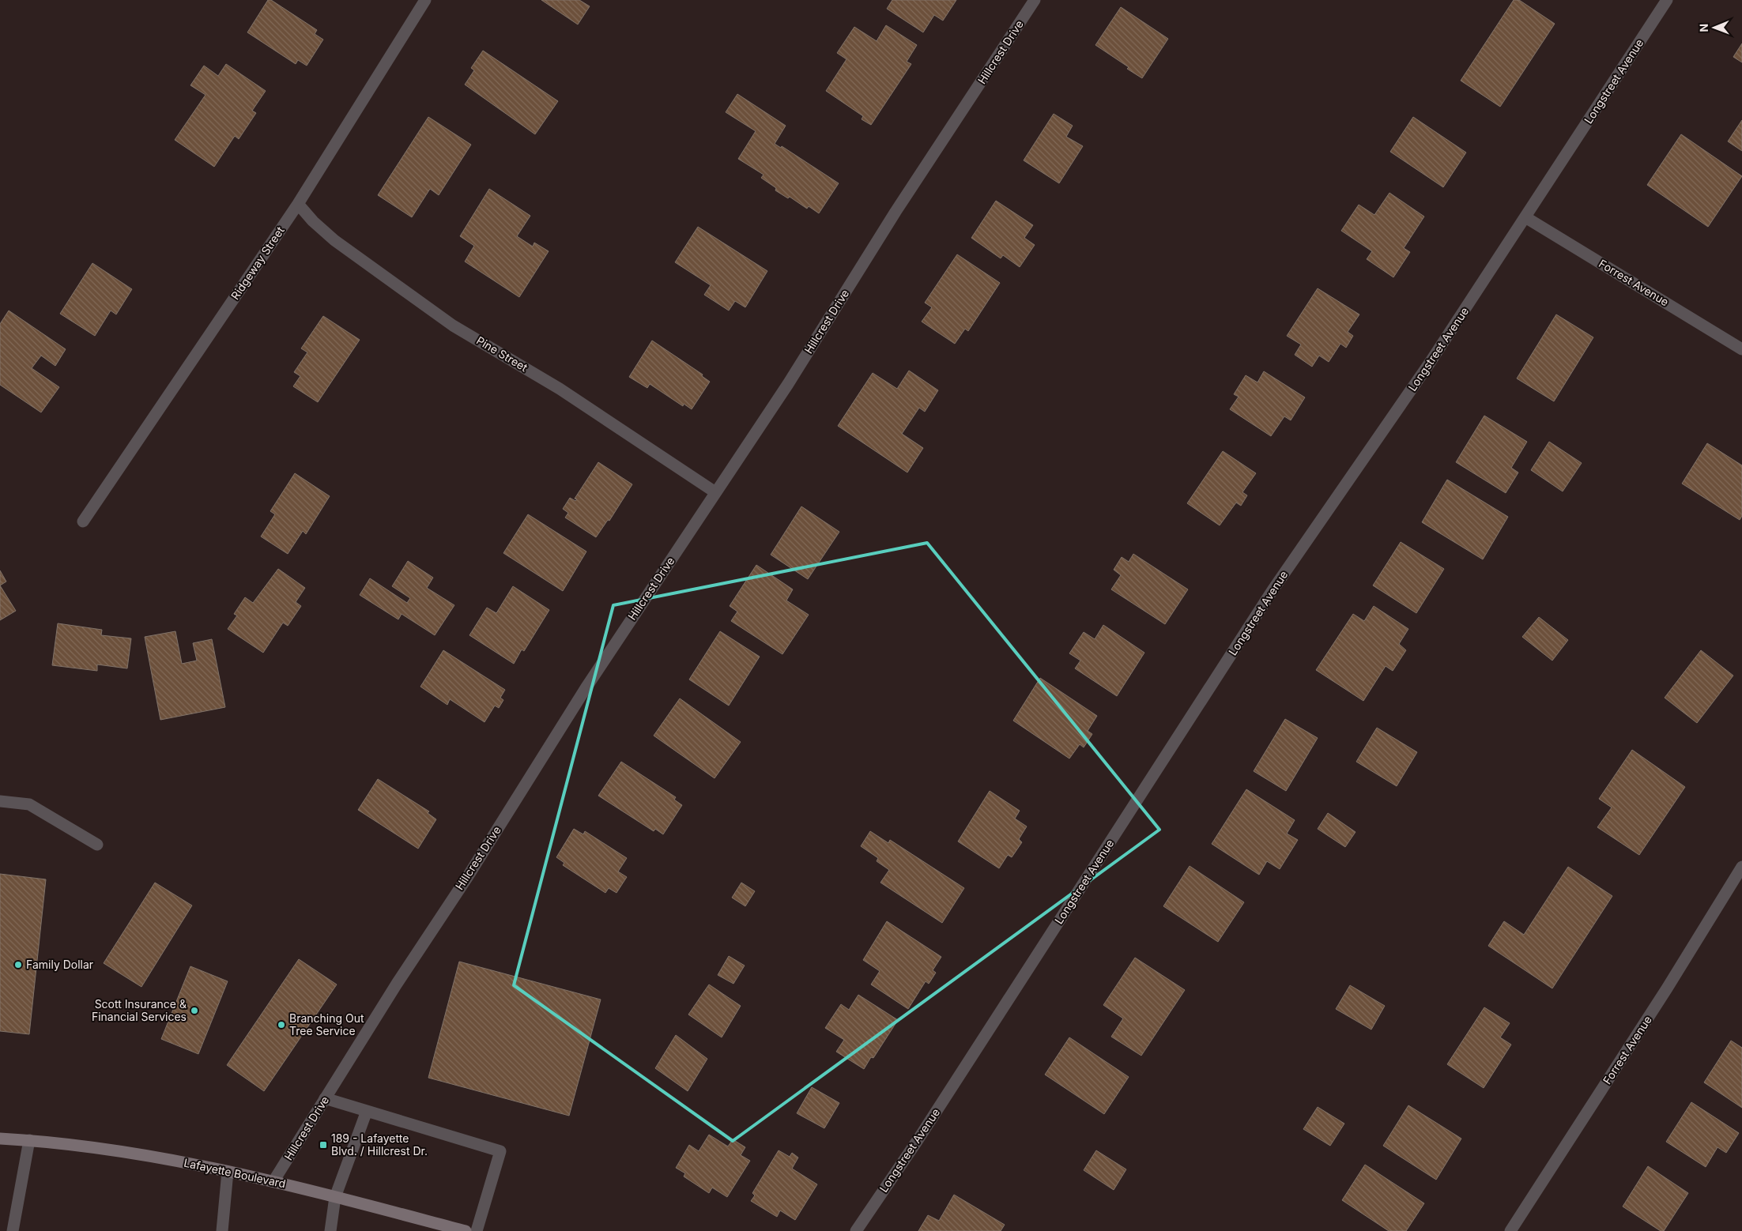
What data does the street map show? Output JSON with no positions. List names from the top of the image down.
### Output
{
  "streets": {
    "main road": ["Lafayette Boulevard"],
    "street": [
      "Hillcrest Drive",
      "Longstreet Avenue",
      "Ridgeway Street",
      "Forrest Avenue",
      "Pine Street"
    ]
  },
  "crossings": [
    ["Hillcrest Drive", "Pine Street"],
    ["Hillcrest Drive", "Lafayette Boulevard"],
    ["Longstreet Avenue", "Forrest Avenue"],
    ["Ridgeway Street", "Pine Street"]
  ],
  "places": {
    "other": ["Family Dollar", "Scott Insurance & Financial Services", "Branching Out Tree Service"],
    "transit": ["189 - Lafayette Blvd. / Hillcrest Dr."]
  },
  "north": "left"
}
